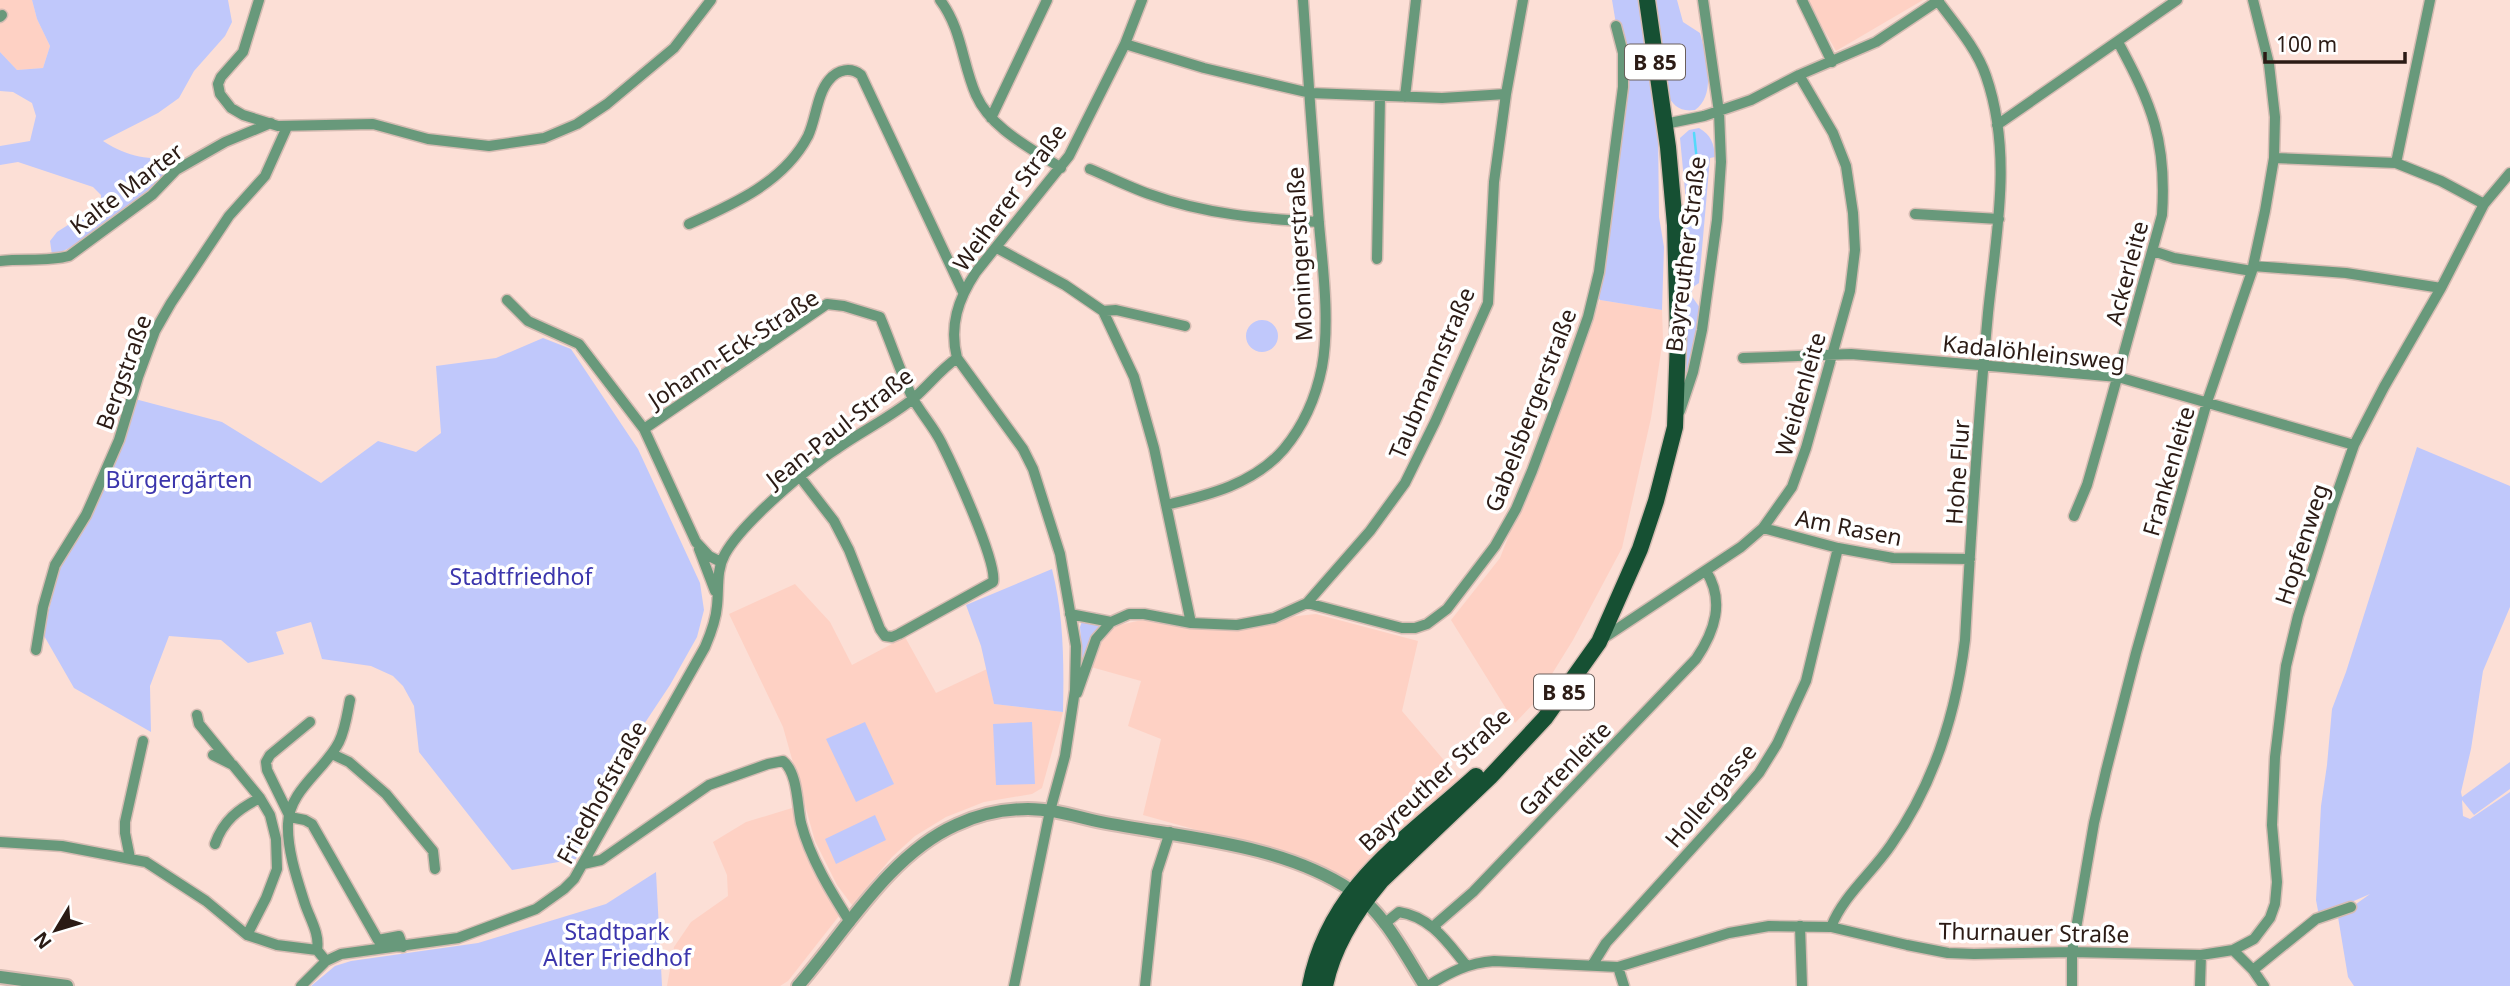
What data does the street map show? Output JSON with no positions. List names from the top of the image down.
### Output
{
  "streets": {
    "main road": ["B 85", "Bayreuther Straße"],
    "street": [
      "Kalte Marter",
      "Weiherer Straße",
      "Moningerstraße",
      "Ackerleite",
      "Johann-Eck-Straße",
      "Kadalöhleinsweg",
      "Bergstraße",
      "Taubmannstraße",
      "Weidenleite",
      "Gabelsbergerstraße",
      "Jean-Paul-Straße",
      "Frankenleite",
      "Hohe Flur",
      "Am Rasen",
      "Hopfenweg",
      "Gartenleite",
      "Friedhofstraße",
      "Hollergasse",
      "Thurnauer Straße"
    ]
  },
  "crossings": [
    ["B 85", "Bayreuther Straße"],
    ["Kalte Marter", "Bergstraße"],
    ["Weiherer Straße", "Jean-Paul-Straße"],
    ["Bayreuther Straße", "Weidenleite"],
    ["Ackerleite", "Kadalöhleinsweg"],
    ["Johann-Eck-Straße", "Jean-Paul-Straße"],
    ["Kadalöhleinsweg", "Weidenleite"],
    ["Kadalöhleinsweg", "Frankenleite"],
    ["Kadalöhleinsweg", "Hohe Flur"],
    ["Kadalöhleinsweg", "Hopfenweg"],
    ["Taubmannstraße", "Gabelsbergerstraße"],
    ["Weidenleite", "Am Rasen"],
    ["Weidenleite", "Gartenleite"],
    ["Jean-Paul-Straße", "Friedhofstraße"],
    ["Frankenleite", "Thurnauer Straße"],
    ["Hohe Flur", "Am Rasen"],
    ["Hohe Flur", "Thurnauer Straße"],
    ["Am Rasen", "Hollergasse"],
    ["Hopfenweg", "Thurnauer Straße"],
    ["Hollergasse", "Thurnauer Straße"]
  ],
  "parks": ["Bürgergärten", "Stadtfriedhof", "Stadtpark Alter Friedhof"],
  "scale_bar": "100 m",
  "north": "bottom left"
}
